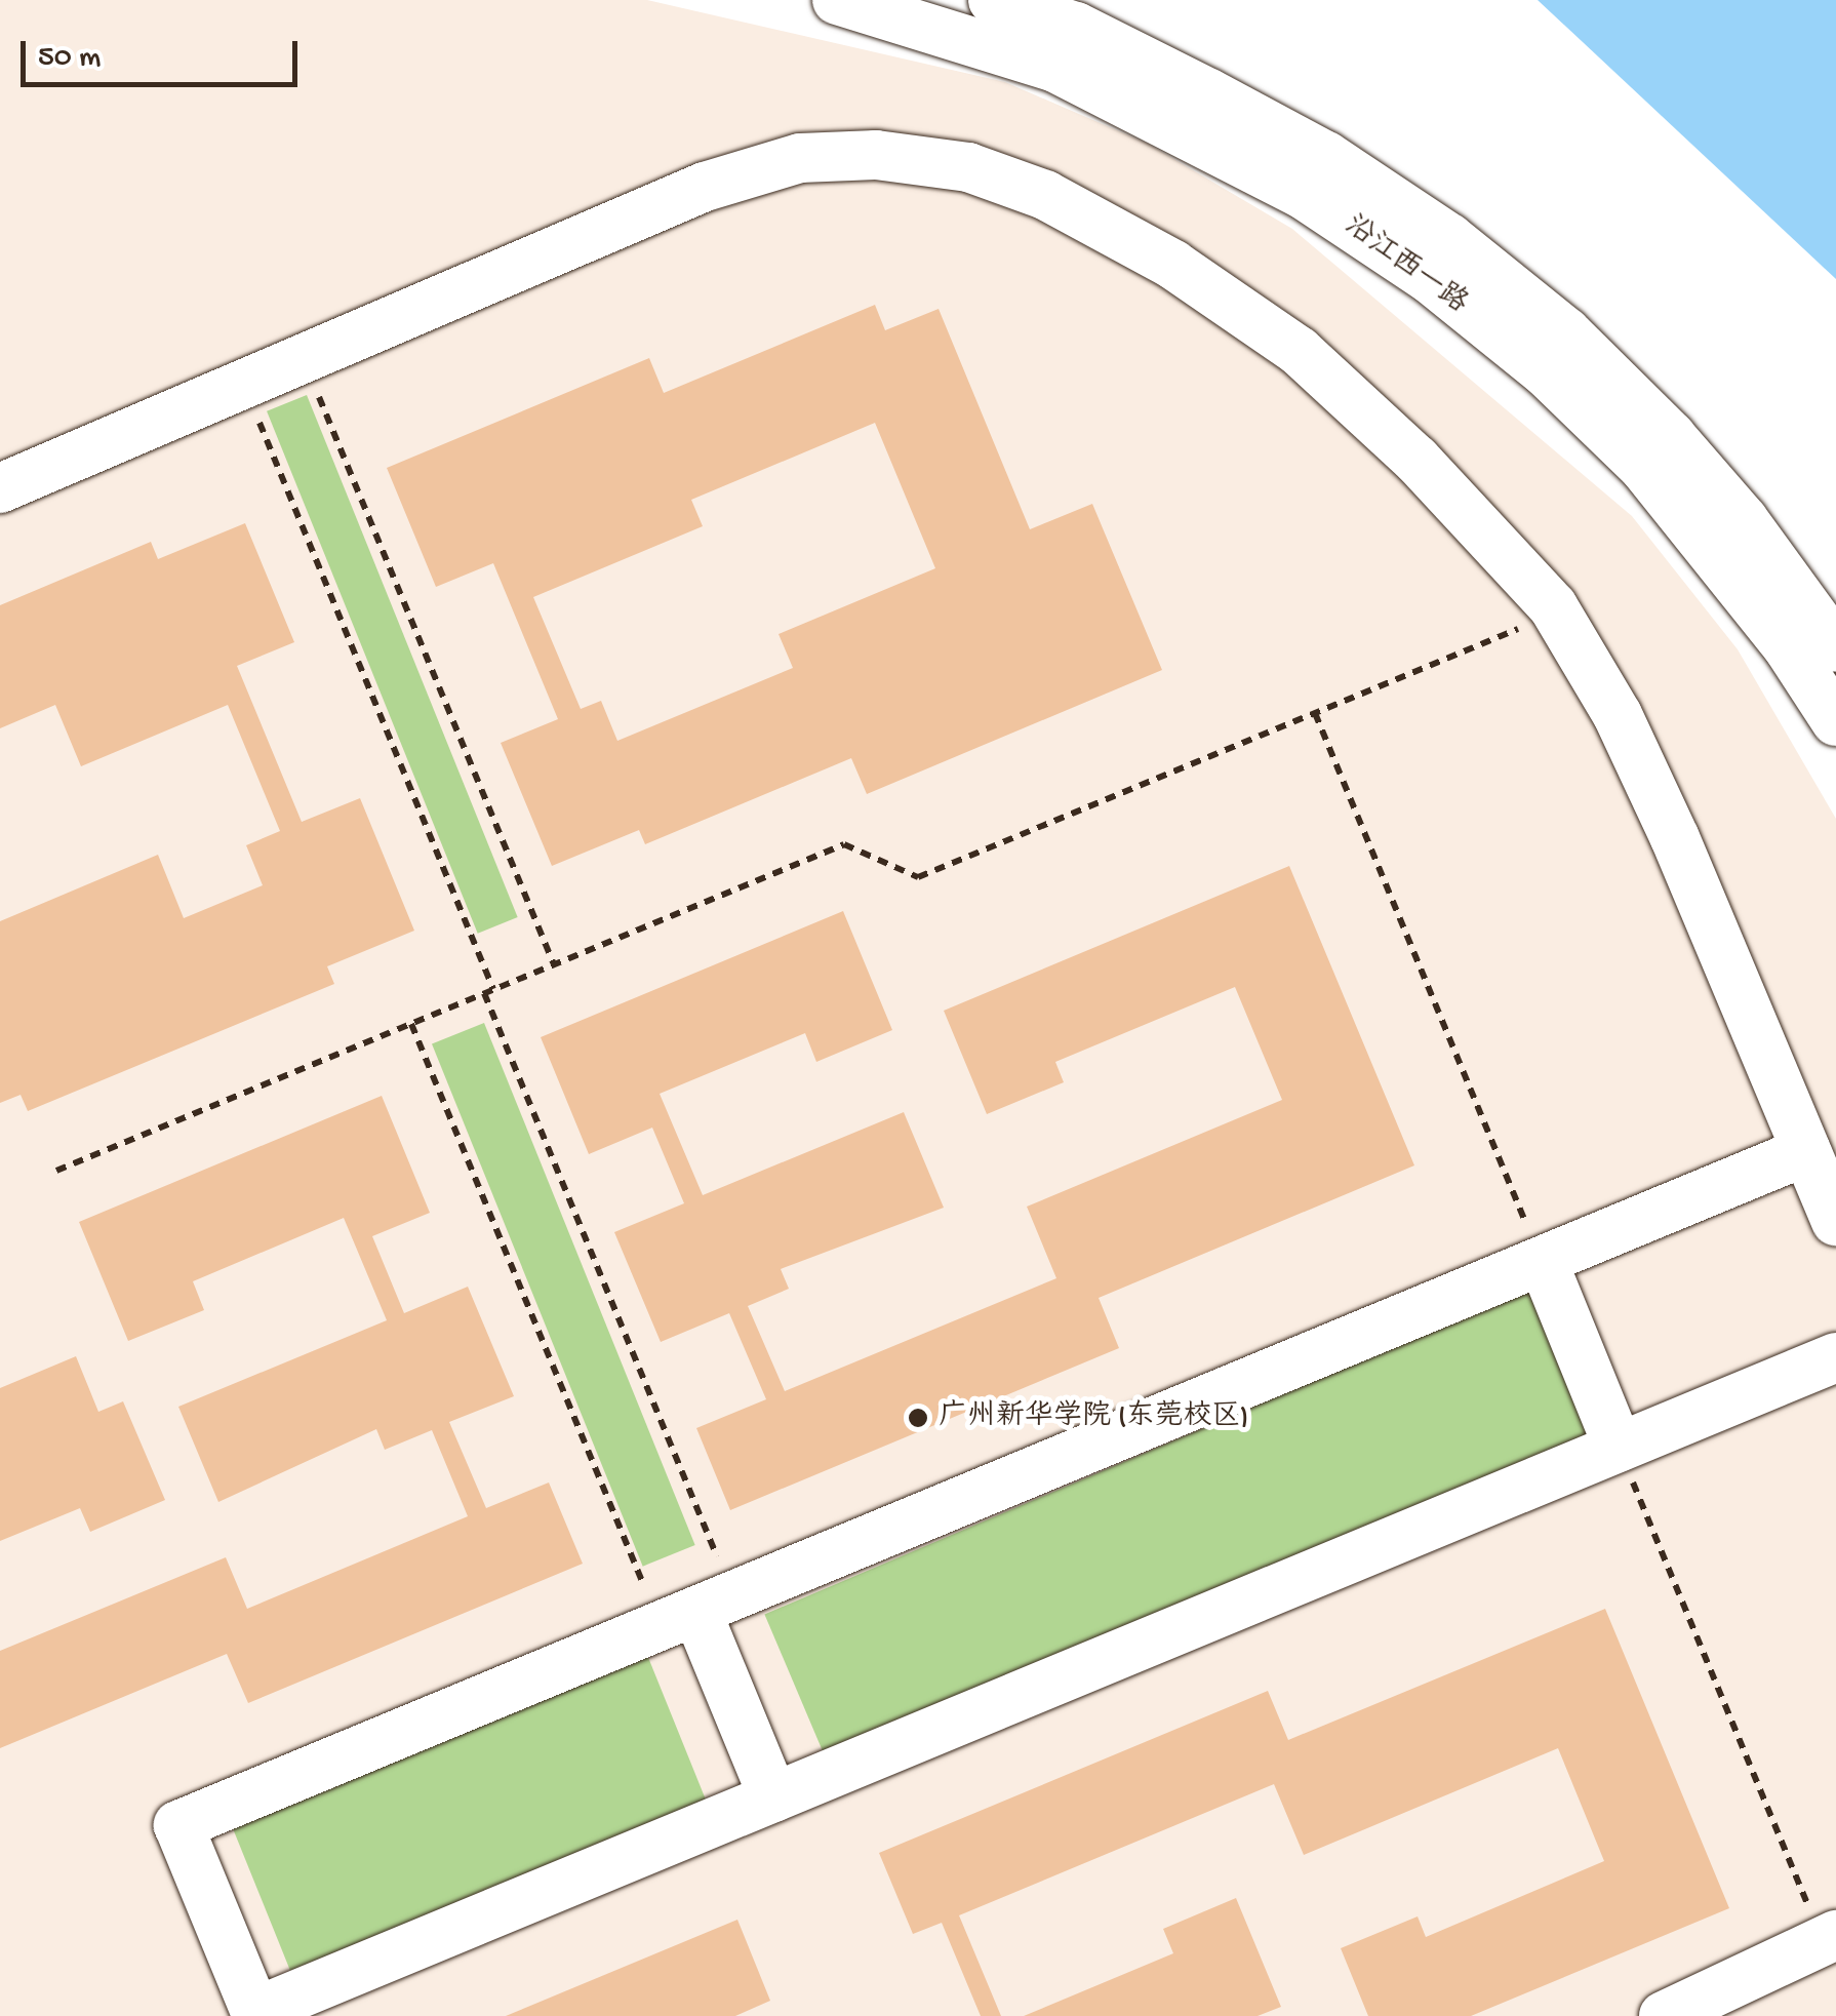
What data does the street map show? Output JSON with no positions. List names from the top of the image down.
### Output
{
  "streets": {
    "street": ["沿江西一路"]
  },
  "places": ["广州新华学院 (东莞校区)"],
  "scale_bar": "50 m"
}
